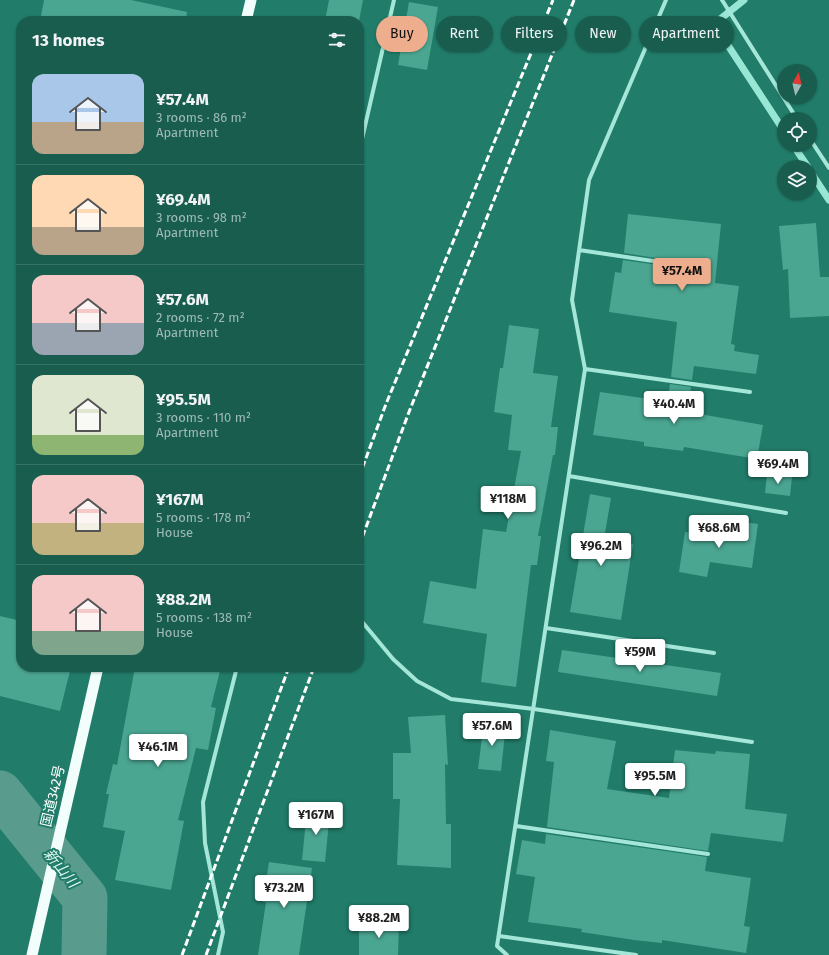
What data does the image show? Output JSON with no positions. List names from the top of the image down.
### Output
{
  "streets": {
    "highway": ["国道342号"]
  },
  "water": ["新山川"],
  "north": "top",
  "page": {
    "chip": [
      "Buy",
      "Rent",
      "Filters",
      "New",
      "Apartment"
    ],
    "heading": "13 homes",
    "list": [
      {
        "name": "¥57.4M",
        "note": "3 rooms · 86 m² · Apartment"
      },
      {
        "name": "¥69.4M",
        "note": "3 rooms · 98 m² · Apartment"
      },
      {
        "name": "¥57.6M",
        "note": "2 rooms · 72 m² · Apartment"
      },
      {
        "name": "¥95.5M",
        "note": "3 rooms · 110 m² · Apartment"
      },
      {
        "name": "¥167M",
        "note": "5 rooms · 178 m² · House"
      },
      {
        "name": "¥88.2M",
        "note": "5 rooms · 138 m² · House"
      }
    ],
    "price": [
      "¥57.4M",
      "¥40.4M",
      "¥69.4M",
      "¥118M",
      "¥68.6M",
      "¥96.2M",
      "¥59M",
      "¥57.6M",
      "¥46.1M",
      "¥95.5M",
      "¥167M",
      "¥73.2M",
      "¥88.2M"
    ]
  }
}
